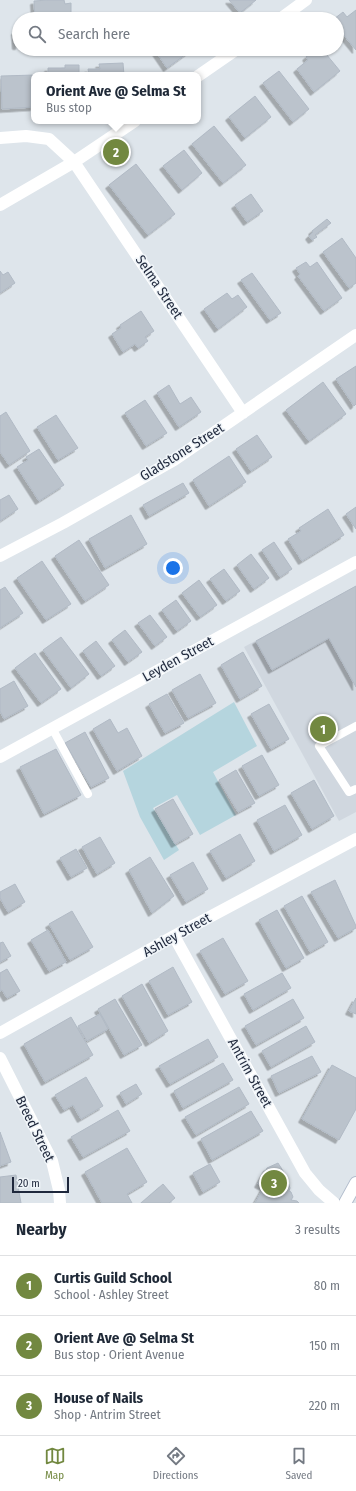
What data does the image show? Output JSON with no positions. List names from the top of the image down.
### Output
{
  "streets": {
    "street": [
      "Selma Street",
      "Gladstone Street",
      "Leyden Street",
      "Ashley Street",
      "Antrim Street",
      "Breed Street"
    ]
  },
  "crossings": [
    ["Selma Street", "Gladstone Street"],
    ["Ashley Street", "Antrim Street"]
  ],
  "scale_bar": "20 m",
  "page": {
    "search": "Search here",
    "popup": ["Orient Ave @ Selma St", "Bus stop"],
    "pins": ["2", "1", "3"],
    "scale": "20 m",
    "heading": ["Nearby", "3 results"],
    "list": [
      {
        "mark": "1",
        "name": "Curtis Guild School",
        "note": "School · Ashley Street",
        "value": "80 m"
      },
      {
        "mark": "2",
        "name": "Orient Ave @ Selma St",
        "note": "Bus stop · Orient Avenue",
        "value": "150 m"
      },
      {
        "mark": "3",
        "name": "House of Nails",
        "note": "Shop · Antrim Street",
        "value": "220 m"
      }
    ],
    "nav": ["Map", "Directions", "Saved"]
  }
}
